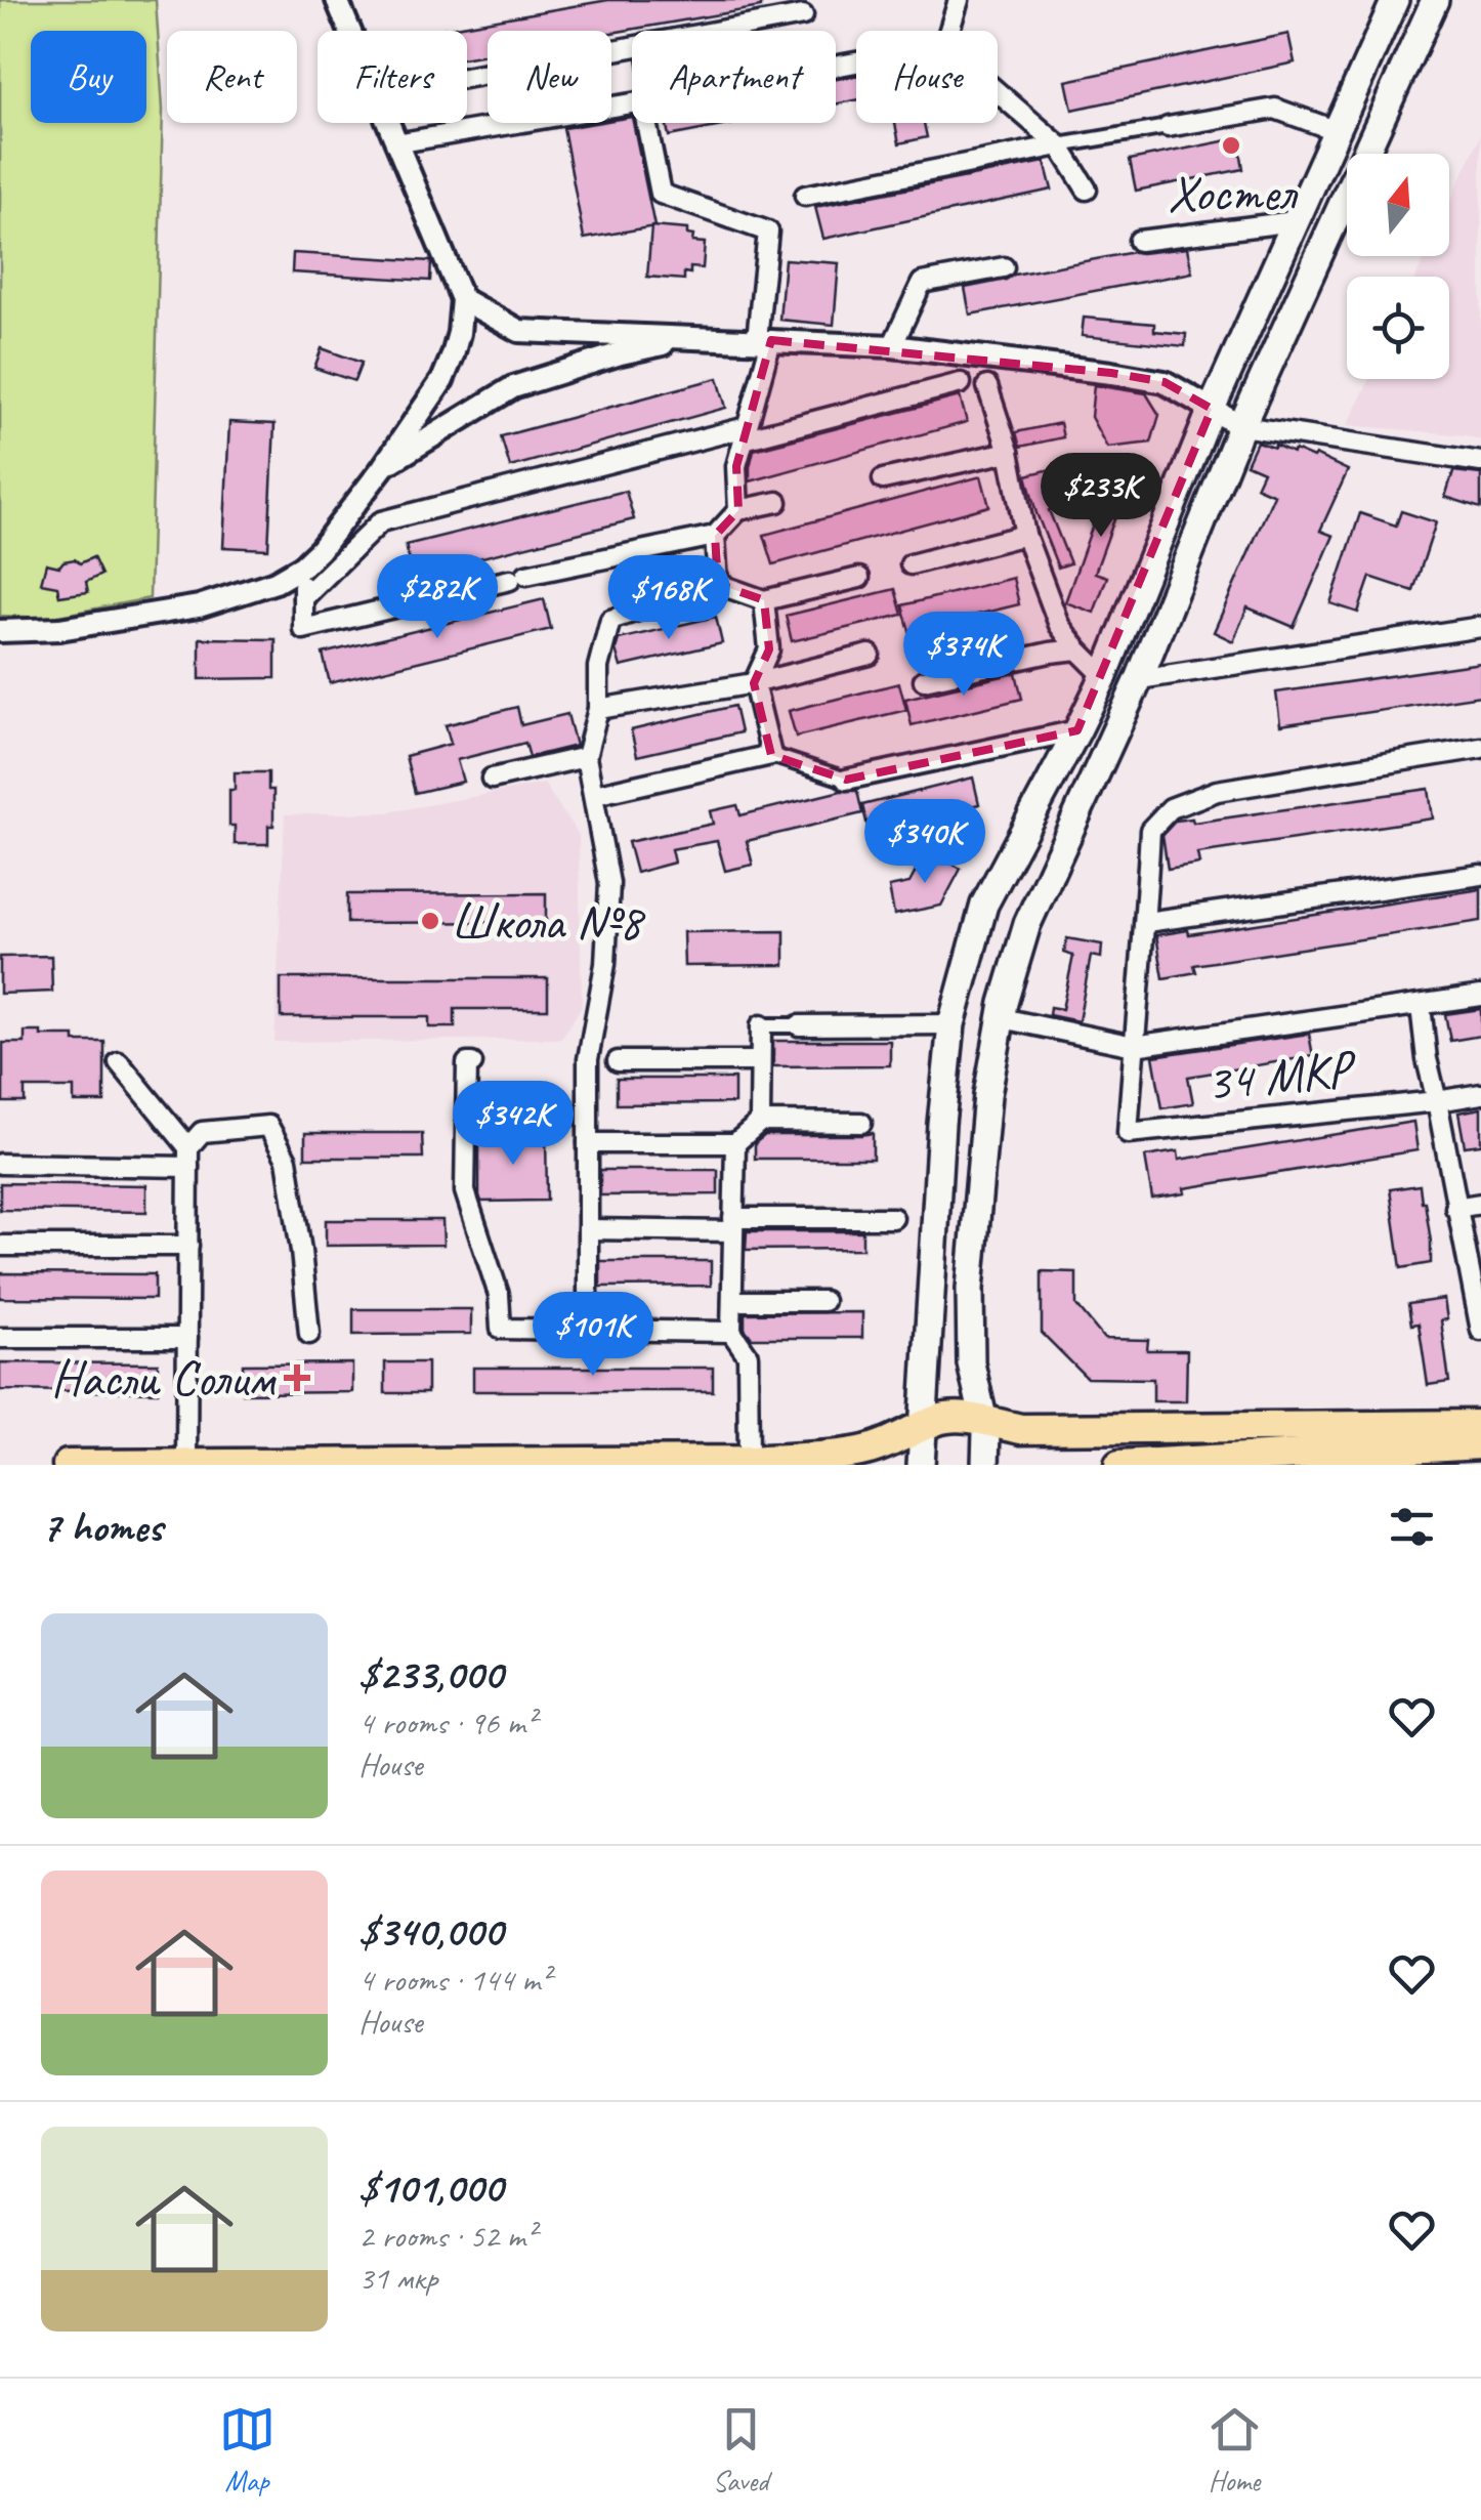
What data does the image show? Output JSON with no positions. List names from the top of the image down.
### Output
{
  "streets": {
    "street": ["34 МКР"]
  },
  "places": {
    "other": ["Хостел", "Школа №8"],
    "health": ["Насли Солим"]
  },
  "north": "top",
  "page": {
    "chip": [
      "Buy",
      "Rent",
      "Filters",
      "New",
      "Apartment",
      "House"
    ],
    "price": [
      "$233K",
      "$282K",
      "$168K",
      "$374K",
      "$340K",
      "$342K",
      "$101K"
    ],
    "heading": "7 homes",
    "list": [
      {
        "name": "$233,000",
        "note": "4 rooms · 96 m² · House"
      },
      {
        "name": "$340,000",
        "note": "4 rooms · 144 m² · House"
      },
      {
        "name": "$101,000",
        "note": "2 rooms · 52 m² · 31 мкр"
      }
    ],
    "tabs": ["Map", "Saved", "Home"]
  }
}
